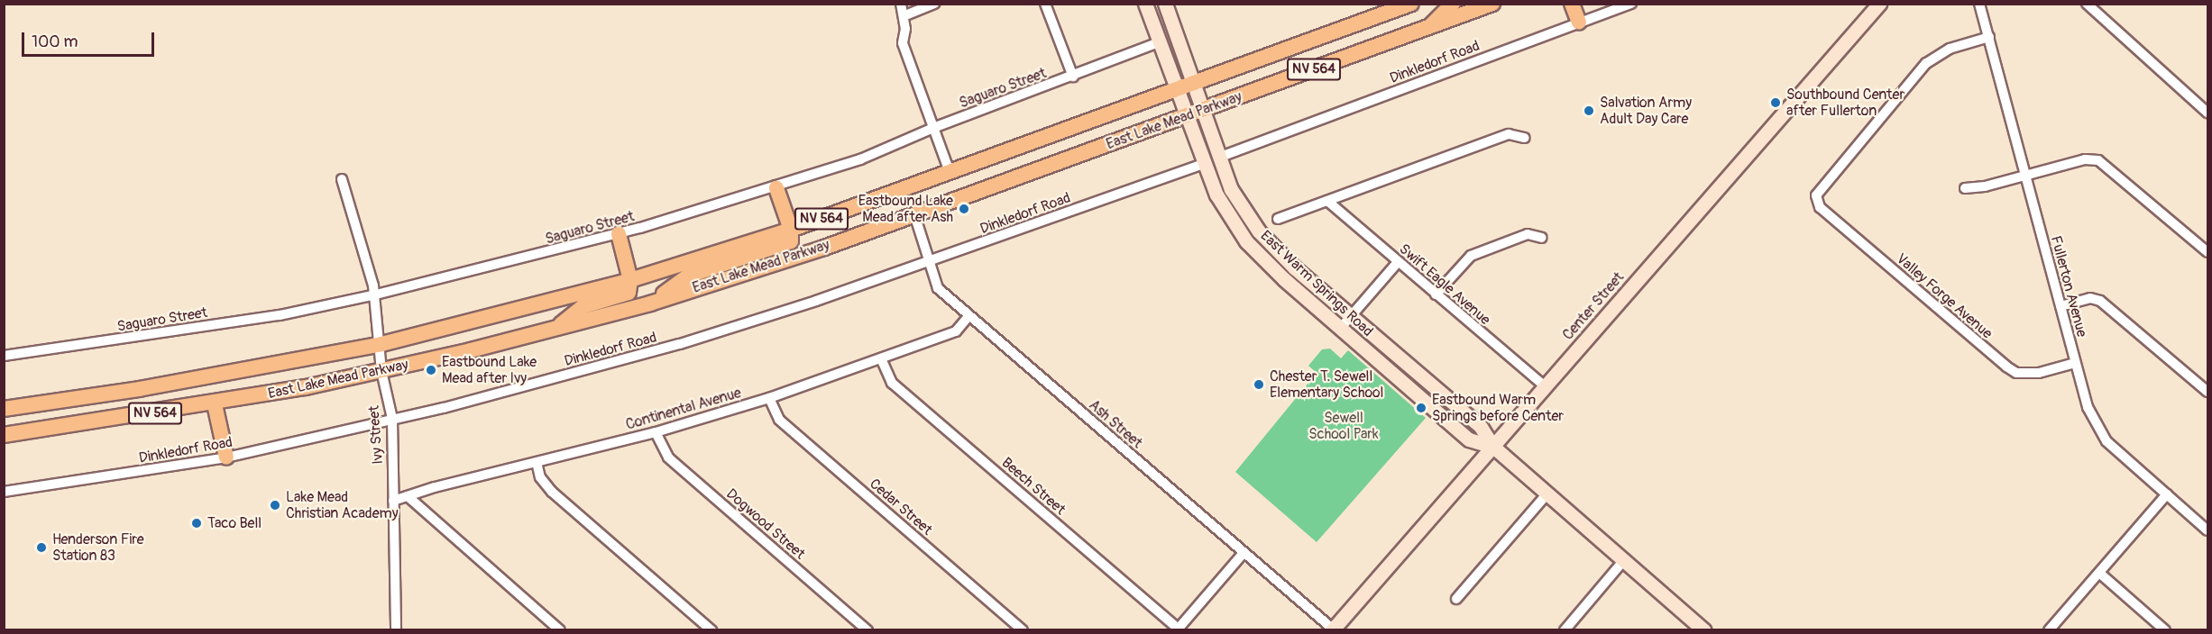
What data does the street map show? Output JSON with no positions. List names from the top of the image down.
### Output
{
  "streets": {
    "main road": ["NV 564", "East Lake Mead Parkway"],
    "street": [
      "Dinkledorf Road",
      "Saguaro Street",
      "East Warm Springs Road",
      "Swift Eagle Avenue",
      "Fullerton Avenue",
      "Valley Forge Avenue",
      "Center Street",
      "Continental Avenue",
      "Ash Street",
      "Ivy Street",
      "Beech Street",
      "Cedar Street",
      "Dogwood Street"
    ]
  },
  "crossings": [
    ["Dinkledorf Road", "East Warm Springs Road"],
    ["Dinkledorf Road", "Ash Street"],
    ["Dinkledorf Road", "Ivy Street"],
    ["Saguaro Street", "East Warm Springs Road"],
    ["Saguaro Street", "Ivy Street"],
    ["East Lake Mead Parkway", "East Warm Springs Road"],
    ["East Lake Mead Parkway", "Ash Street"],
    ["East Lake Mead Parkway", "Ivy Street"],
    ["East Warm Springs Road", "Center Street"],
    ["Swift Eagle Avenue", "Center Street"],
    ["Fullerton Avenue", "Valley Forge Avenue"],
    ["Center Street", "Ash Street"],
    ["Continental Avenue", "Ash Street"],
    ["Continental Avenue", "Ivy Street"],
    ["Continental Avenue", "Beech Street"],
    ["Continental Avenue", "Cedar Street"],
    ["Continental Avenue", "Dogwood Street"]
  ],
  "parks": ["Sewell School Park"],
  "places": [
    "Southbound Center after Fullerton",
    "Salvation Army Adult Day Care",
    "Eastbound Lake Mead after Ash",
    "Eastbound Lake Mead after Ivy",
    "Chester T. Sewell Elementary School",
    "Eastbound Warm Springs before Center",
    "Lake Mead Christian Academy",
    "Taco Bell",
    "Henderson Fire Station 83"
  ],
  "scale_bar": "100 m"
}
